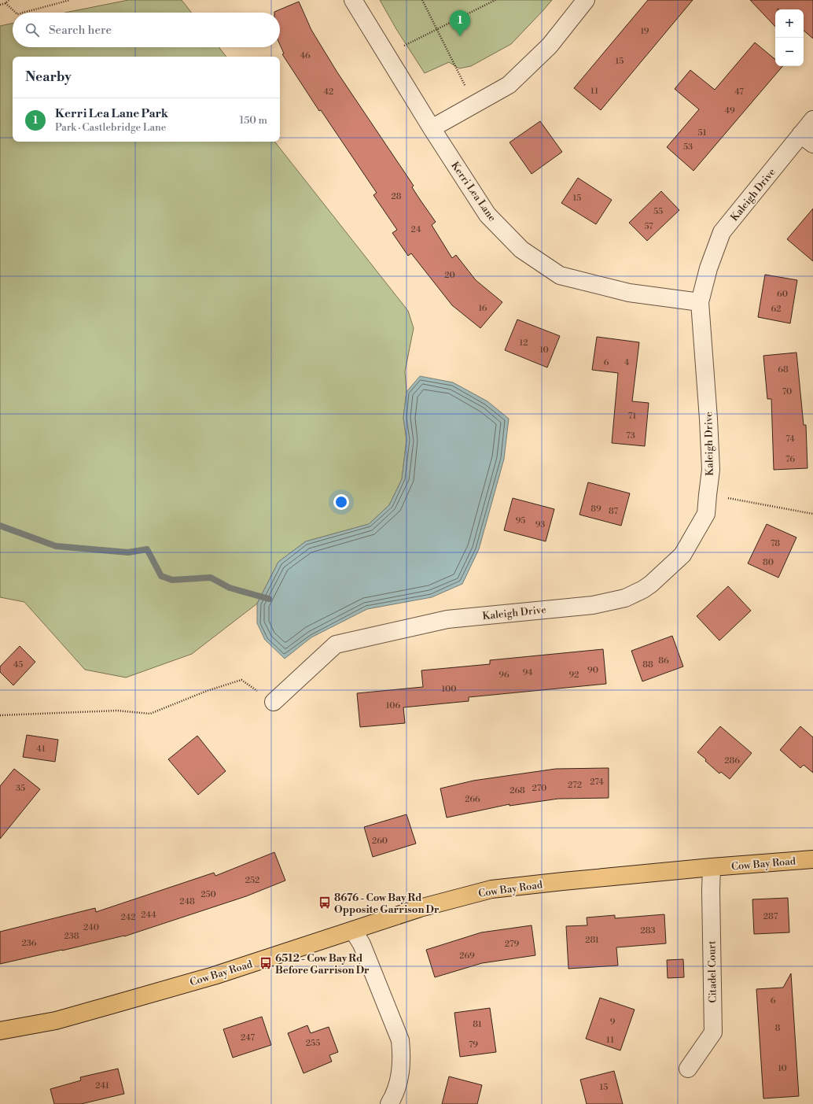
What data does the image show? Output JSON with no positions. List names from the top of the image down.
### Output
{
  "streets": {
    "main road": ["Cow Bay Road"],
    "street": ["Kerri Lea Lane", "Kaleigh Drive", "Citadel Court"]
  },
  "crossings": [
    ["Kerri Lea Lane", "Kaleigh Drive"],
    ["Cow Bay Road", "Citadel Court"]
  ],
  "places": {
    "bus stop": ["8676 - Cow Bay Rd Opposite Garrison Dr", "6512 - Cow Bay Rd Before Garrison Dr"]
  },
  "house_numbers": [
    "19",
    "46",
    "15",
    "11",
    "42",
    "47",
    "49",
    "51",
    "53",
    "28",
    "15",
    "55",
    "57",
    "24",
    "20",
    "60",
    "16",
    "62",
    "12",
    "10",
    "6",
    "4",
    "68",
    "70",
    "71",
    "73",
    "74",
    "76",
    "89",
    "87",
    "95",
    "93",
    "78",
    "80",
    "86",
    "45",
    "88",
    "90",
    "94",
    "96",
    "92",
    "100",
    "106",
    "41",
    "286",
    "274",
    "272",
    "35",
    "270",
    "268",
    "266",
    "260",
    "252",
    "250",
    "248",
    "244",
    "287",
    "242",
    "240",
    "283",
    "238",
    "281",
    "236",
    "279",
    "269",
    "6",
    "9",
    "81",
    "8",
    "247",
    "11",
    "255",
    "79",
    "10",
    "241",
    "15"
  ],
  "page": {
    "map_buttons": ["+", "−"],
    "pins": "1",
    "search": "Search here",
    "heading": "Nearby",
    "list": [
      {
        "mark": "1",
        "name": "Kerri Lea Lane Park",
        "note": "Park · Castlebridge Lane",
        "value": "150 m"
      }
    ]
  }
}
